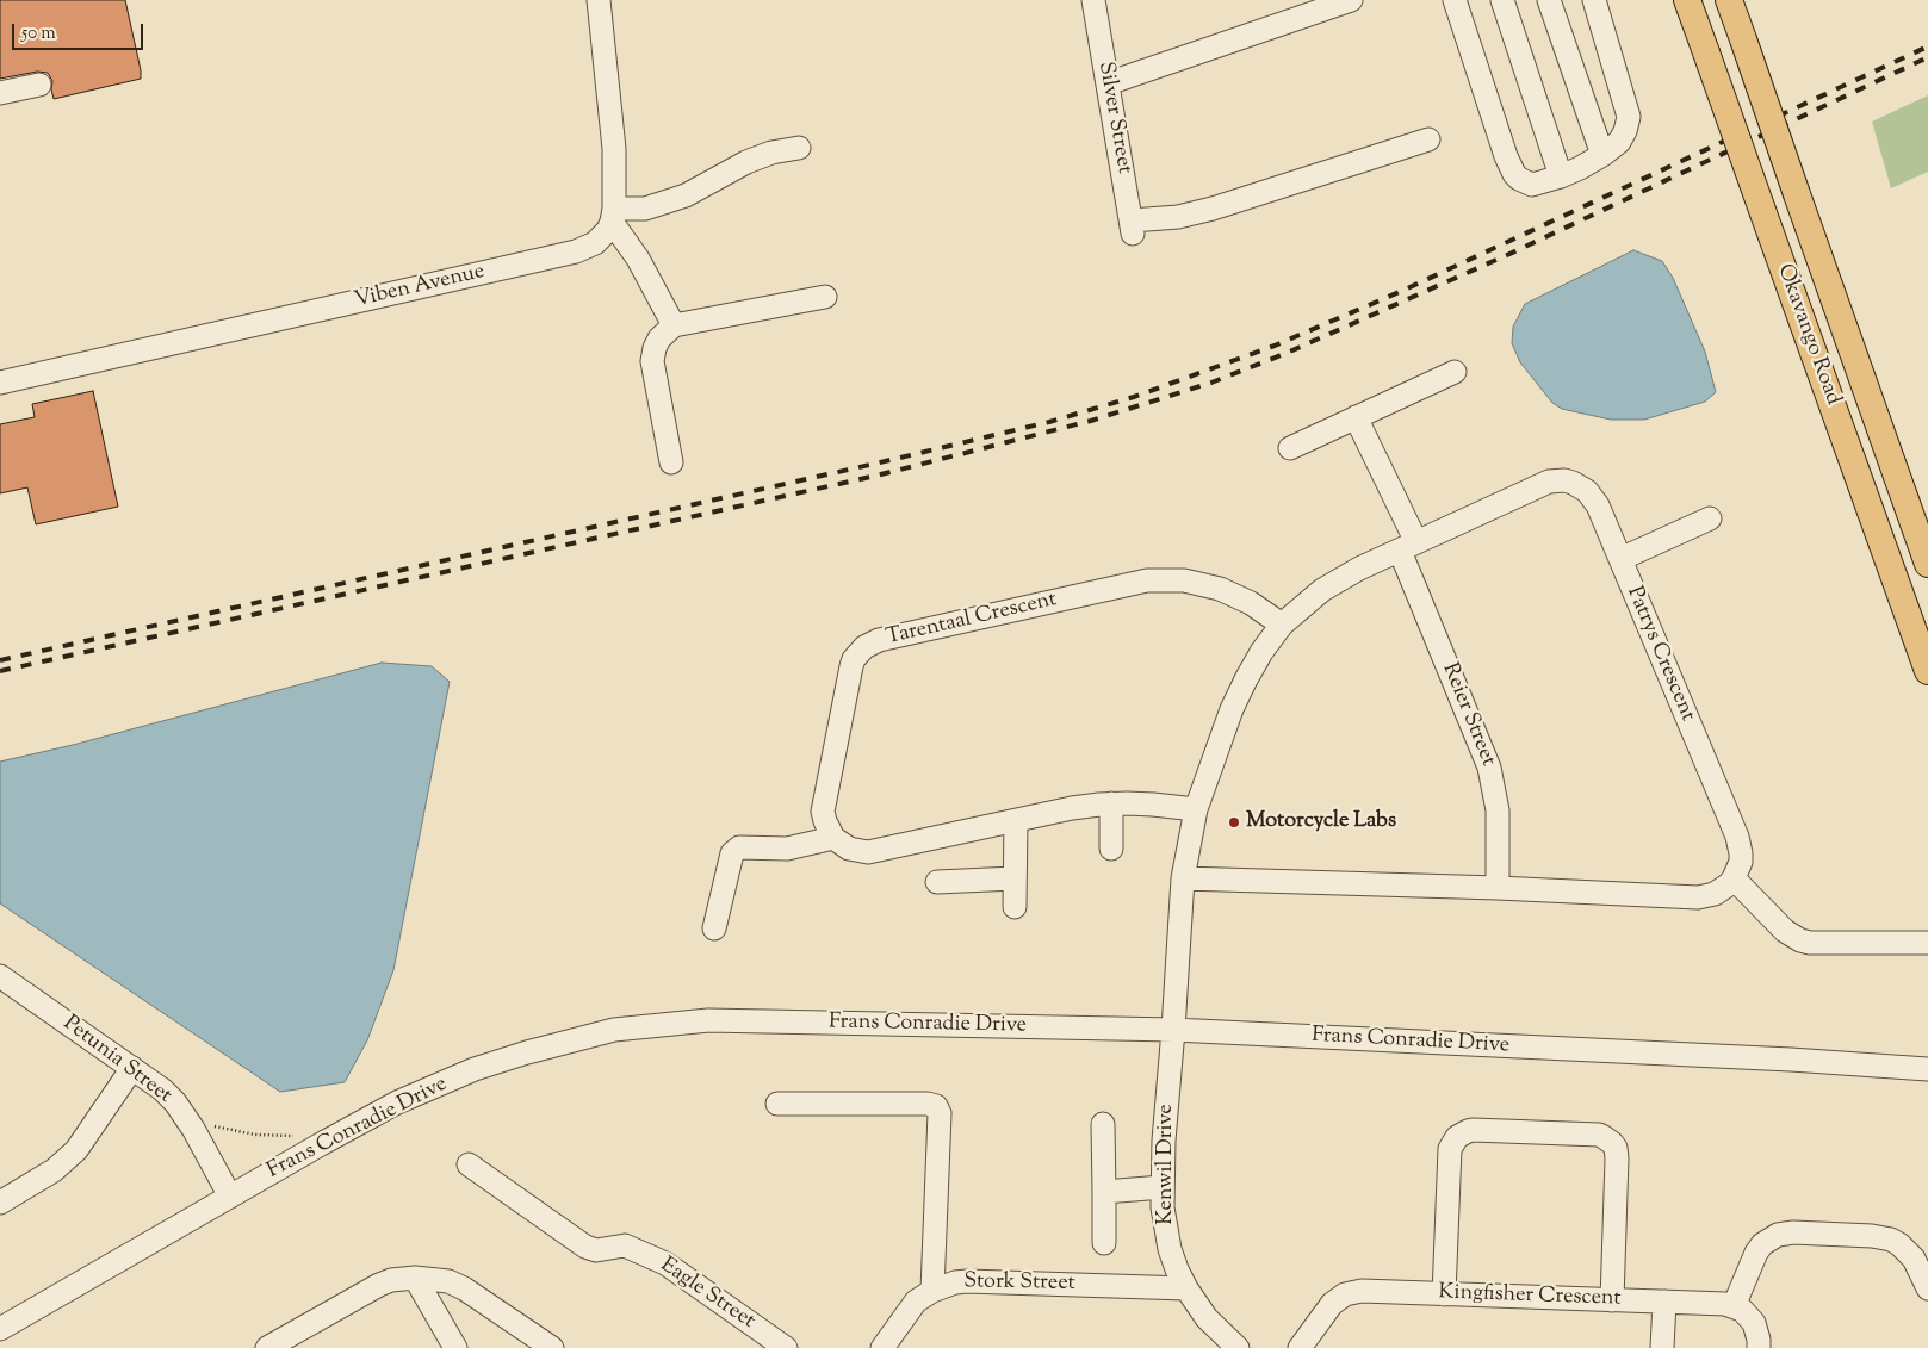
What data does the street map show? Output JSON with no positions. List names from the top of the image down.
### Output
{
  "streets": {
    "main road": ["Okavango Road"],
    "street": [
      "Silver Street",
      "Viben Avenue",
      "Tarentaal Crescent",
      "Patrys Crescent",
      "Reier Street",
      "Frans Conradie Drive",
      "Petunia Street",
      "Kenwil Drive",
      "Stork Street",
      "Eagle Street",
      "Kingfisher Crescent"
    ]
  },
  "crossings": [
    ["Tarentaal Crescent", "Patrys Crescent"],
    ["Patrys Crescent", "Reier Street"],
    ["Patrys Crescent", "Frans Conradie Drive"],
    ["Patrys Crescent", "Kenwil Drive"],
    ["Frans Conradie Drive", "Petunia Street"],
    ["Frans Conradie Drive", "Kenwil Drive"],
    ["Kenwil Drive", "Stork Street"]
  ],
  "places": ["Motorcycle Labs"],
  "scale_bar": "50 m"
}
